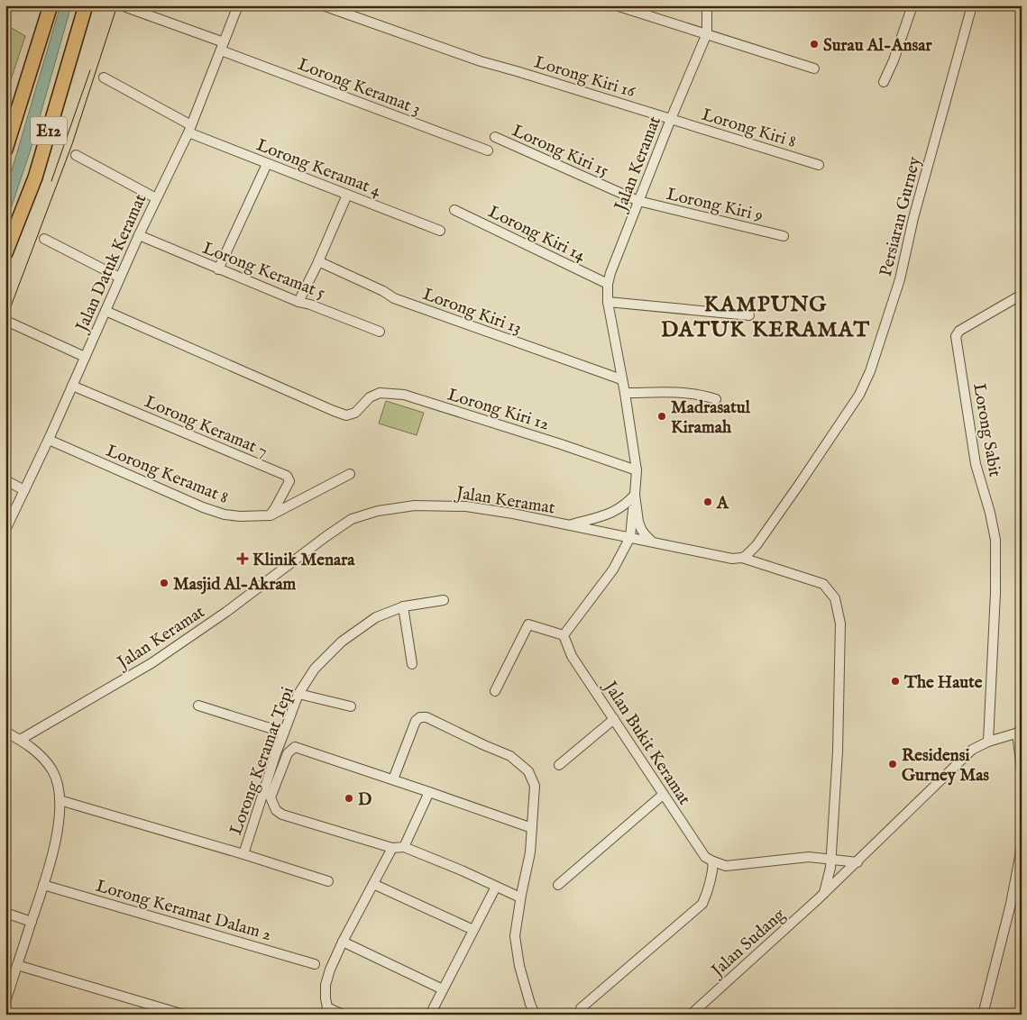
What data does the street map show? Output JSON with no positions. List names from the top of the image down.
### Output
{
  "streets": {
    "highway": ["E12"],
    "street": [
      "Lorong Kiri 16",
      "Lorong Keramat 3",
      "Lorong Kiri 8",
      "Lorong Kiri 15",
      "Jalan Keramat",
      "Lorong Keramat 4",
      "Lorong Kiri 9",
      "Persiaran Gurney",
      "Lorong Kiri 14",
      "Jalan Datuk Keramat",
      "Lorong Keramat 5",
      "Lorong Kiri 13",
      "Lorong Kiri 12",
      "Lorong Keramat 7",
      "Lorong Sabit",
      "Lorong Keramat 8",
      "Jalan Bukit Keramat",
      "Lorong Keramat Tepi",
      "Lorong Keramat Dalam 2",
      "Jalan Sudang"
    ]
  },
  "crossings": [
    ["Lorong Kiri 16", "Lorong Kiri 8"],
    ["Lorong Kiri 16", "Jalan Keramat"],
    ["Lorong Keramat 3", "Jalan Datuk Keramat"],
    ["Lorong Kiri 8", "Jalan Keramat"],
    ["Lorong Kiri 15", "Jalan Keramat"],
    ["Lorong Kiri 15", "Lorong Kiri 9"],
    ["Jalan Keramat", "Lorong Kiri 9"],
    ["Jalan Keramat", "Persiaran Gurney"],
    ["Jalan Keramat", "Lorong Kiri 14"],
    ["Jalan Keramat", "Lorong Kiri 13"],
    ["Jalan Keramat", "Lorong Kiri 12"],
    ["Lorong Keramat 4", "Jalan Datuk Keramat"],
    ["Jalan Datuk Keramat", "Lorong Keramat 5"],
    ["Jalan Datuk Keramat", "Lorong Kiri 12"],
    ["Jalan Datuk Keramat", "Lorong Keramat 7"],
    ["Jalan Datuk Keramat", "Lorong Keramat 8"],
    ["Lorong Keramat 7", "Lorong Keramat 8"],
    ["Lorong Sabit", "Jalan Sudang"]
  ],
  "districts": ["KAMPUNG DATUK KERAMAT"],
  "places": {
    "other": [
      "Surau Al-Ansar",
      "Madrasatul Kiramah",
      "A",
      "Masjid Al-Akram",
      "The Haute",
      "Residensi Gurney Mas",
      "D"
    ],
    "health": ["Klinik Menara"]
  }
}
